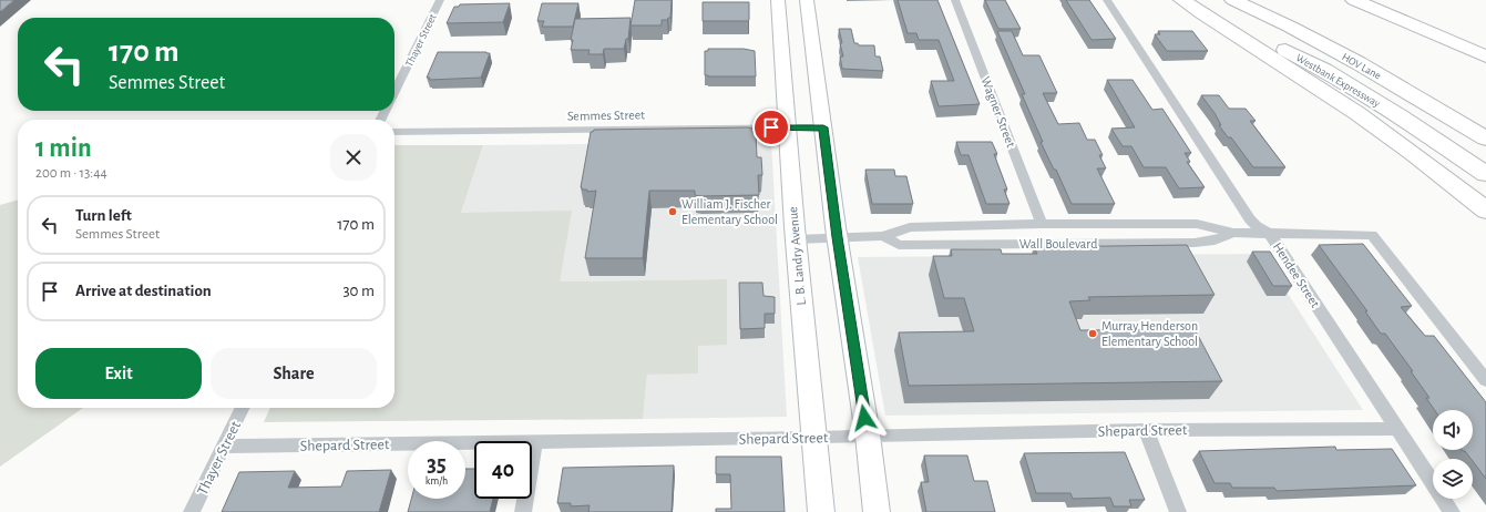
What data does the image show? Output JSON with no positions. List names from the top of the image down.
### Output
{
  "streets": {
    "highway": ["HOV Lane", "Westbank Expressway"],
    "street": [
      "Thayer Street",
      "Wagner Street",
      "Semmes Street",
      "Wall Boulevard",
      "L. B. Landry Avenue",
      "Hendee Street",
      "Shepard Street"
    ]
  },
  "crossings": [
    ["Thayer Street", "Shepard Street"],
    ["Wagner Street", "Wall Boulevard"],
    ["Semmes Street", "L. B. Landry Avenue"],
    ["Wall Boulevard", "L. B. Landry Avenue"],
    ["Wall Boulevard", "Hendee Street"],
    ["L. B. Landry Avenue", "Shepard Street"],
    ["Hendee Street", "Shepard Street"]
  ],
  "places": ["William J. Fischer Elementary School", "Murray Henderson Elementary School"],
  "page": {
    "turn": ["170 m", "Semmes Street"],
    "heading": ["1 min", "200 m · 13:44"],
    "list": [
      {
        "name": "Turn left",
        "note": "Semmes Street",
        "value": "170 m"
      },
      {
        "name": "Arrive at destination",
        "value": "30 m"
      }
    ],
    "buttons": ["Exit", "Share"],
    "speed": "35 km/h",
    "limit": "40"
  }
}
